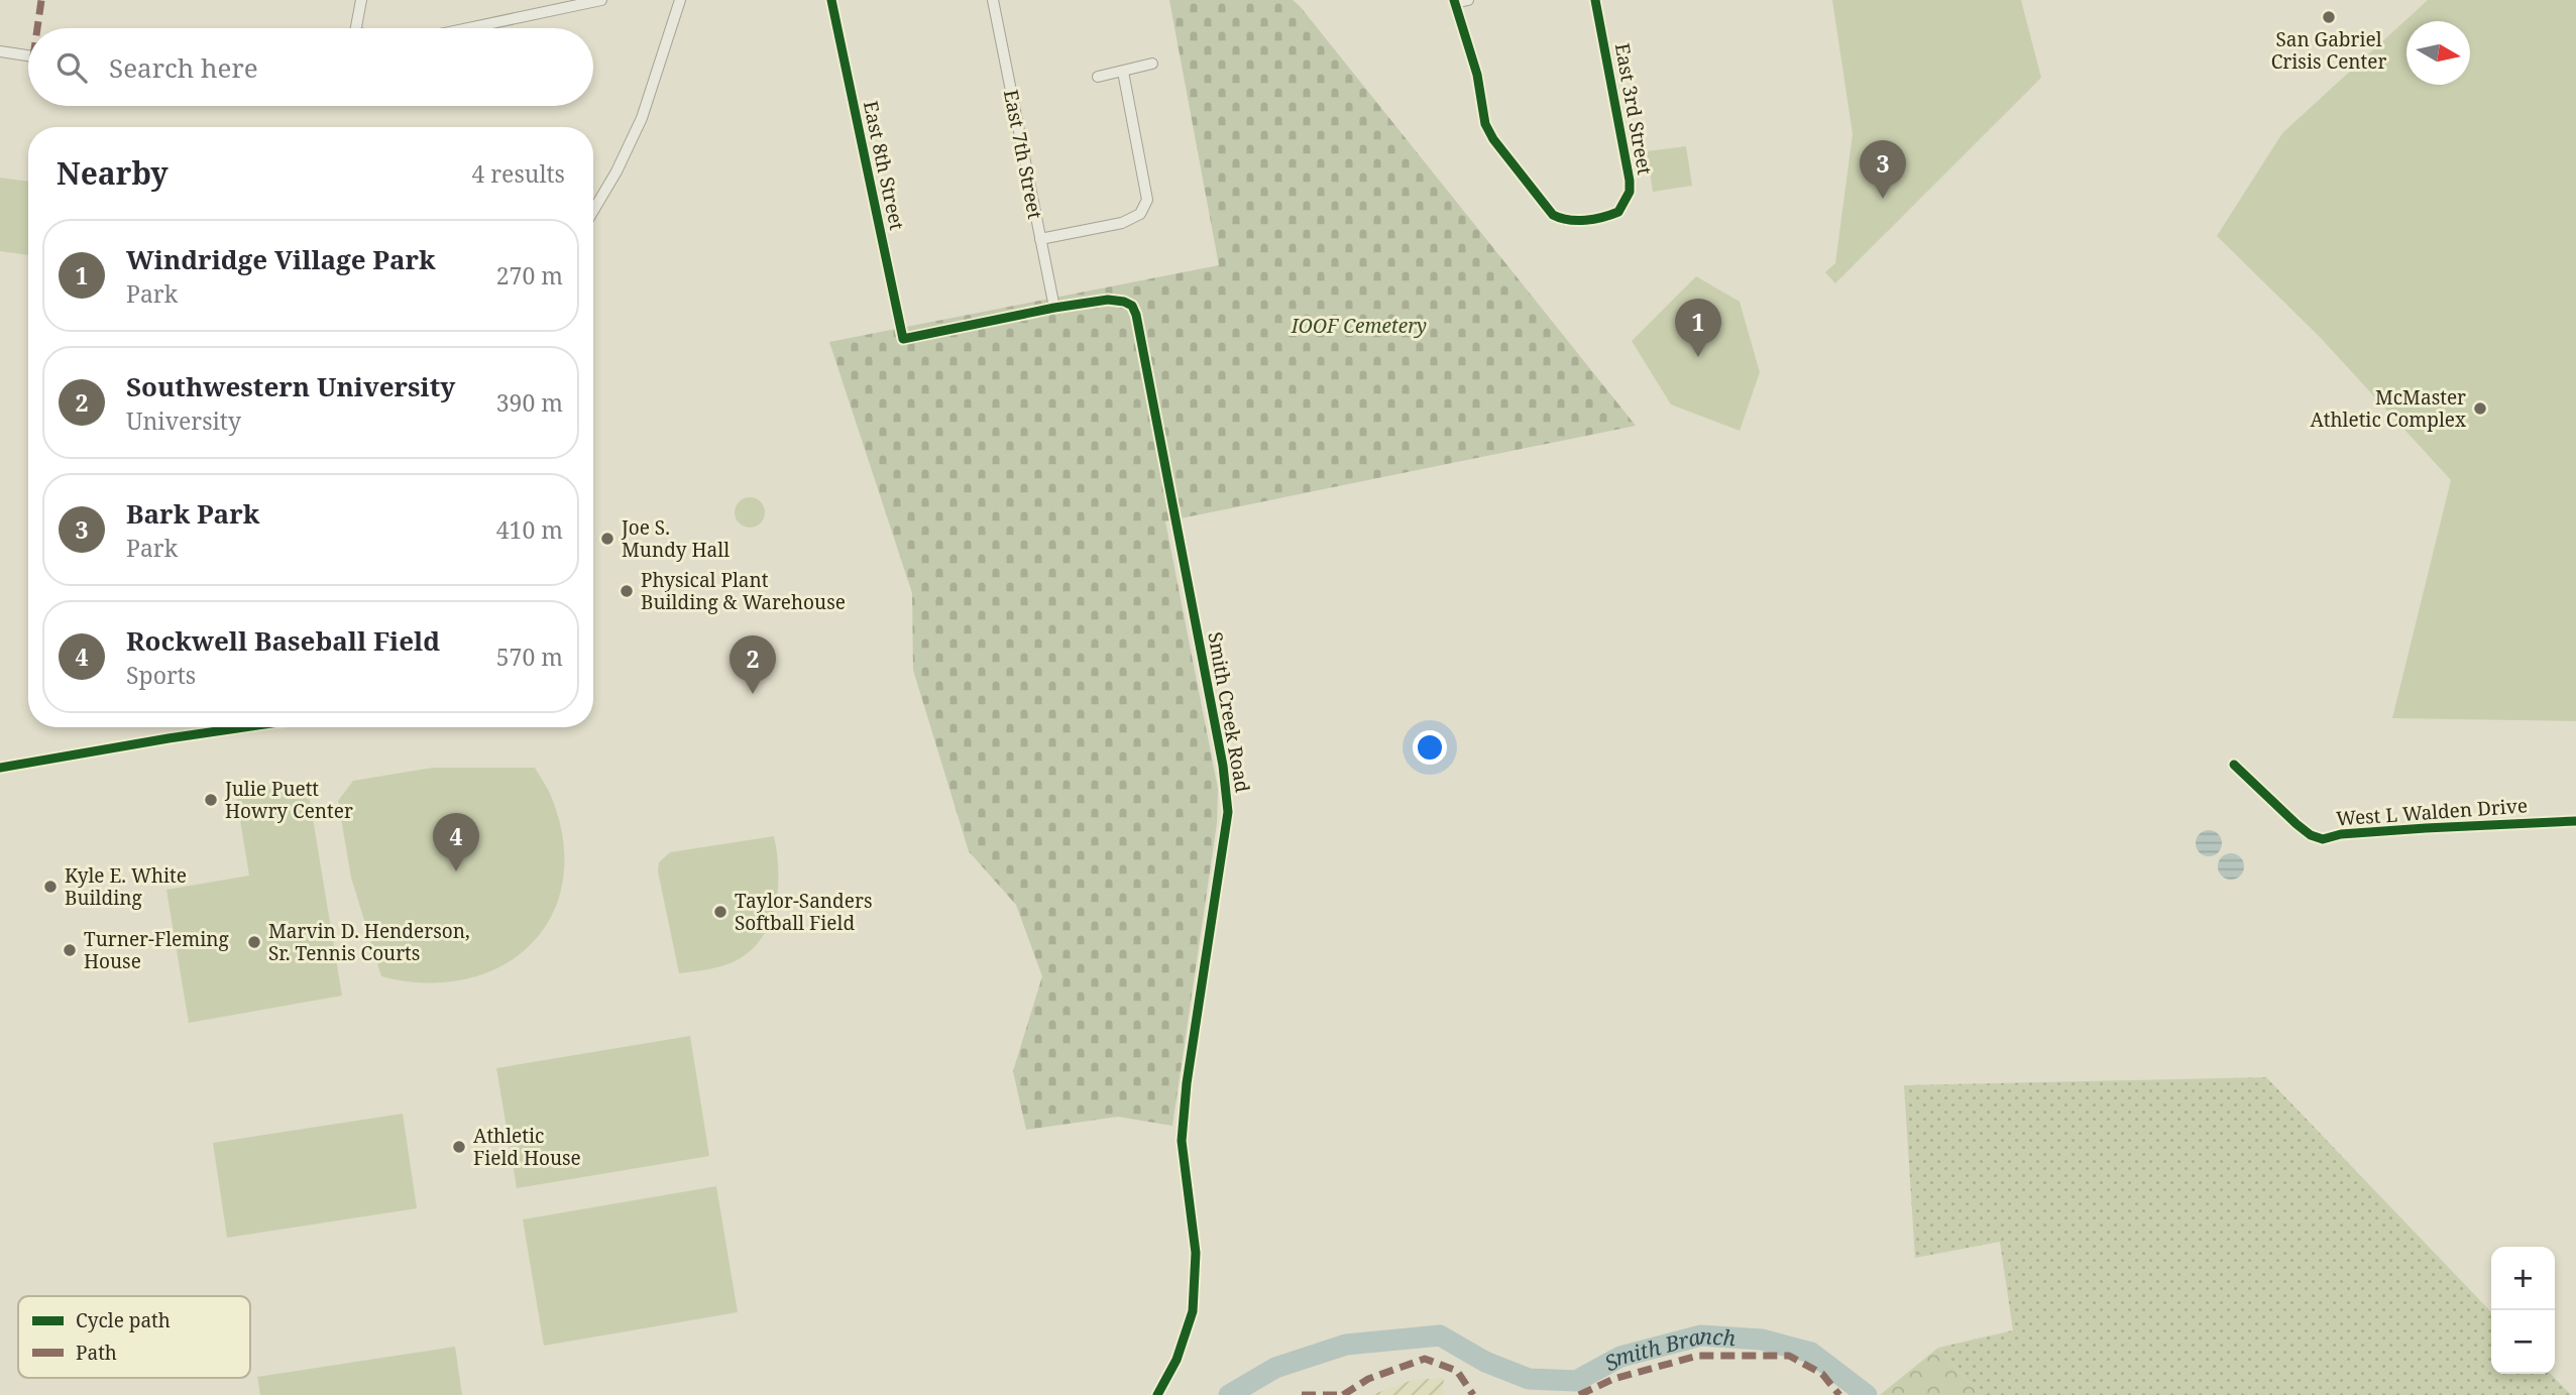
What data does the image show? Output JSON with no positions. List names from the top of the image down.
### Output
{
  "streets": {
    "street": [
      "East 3rd Street",
      "East 7th Street",
      "East 8th Street",
      "Smith Creek Road",
      "West L Walden Drive"
    ]
  },
  "crossings": [
    ["East 7th Street", "Smith Creek Road"],
    ["East 8th Street", "Smith Creek Road"]
  ],
  "water": ["Smith Branch"],
  "parks": ["IOOF Cemetery"],
  "places": [
    "San Gabriel Crisis Center",
    "McMaster Athletic Complex",
    "Joe S. Mundy Hall",
    "Physical Plant Building & Warehouse",
    "Julie Puett Howry Center",
    "Kyle E. White Building",
    "Taylor-Sanders Softball Field",
    "Marvin D. Henderson, Sr. Tennis Courts",
    "Turner-Fleming House",
    "Athletic Field House"
  ],
  "legend": ["Cycle path", "Path"],
  "north": "right",
  "page": {
    "search": "Search here",
    "heading": ["Nearby", "4 results"],
    "pins": [
      "3",
      "1",
      "2",
      "4"
    ],
    "list": [
      {
        "mark": "1",
        "name": "Windridge Village Park",
        "note": "Park",
        "value": "270 m"
      },
      {
        "mark": "2",
        "name": "Southwestern University",
        "note": "University",
        "value": "390 m"
      },
      {
        "mark": "3",
        "name": "Bark Park",
        "note": "Park",
        "value": "410 m"
      },
      {
        "mark": "4",
        "name": "Rockwell Baseball Field",
        "note": "Sports",
        "value": "570 m"
      }
    ],
    "map_buttons": ["+", "−"]
  }
}
